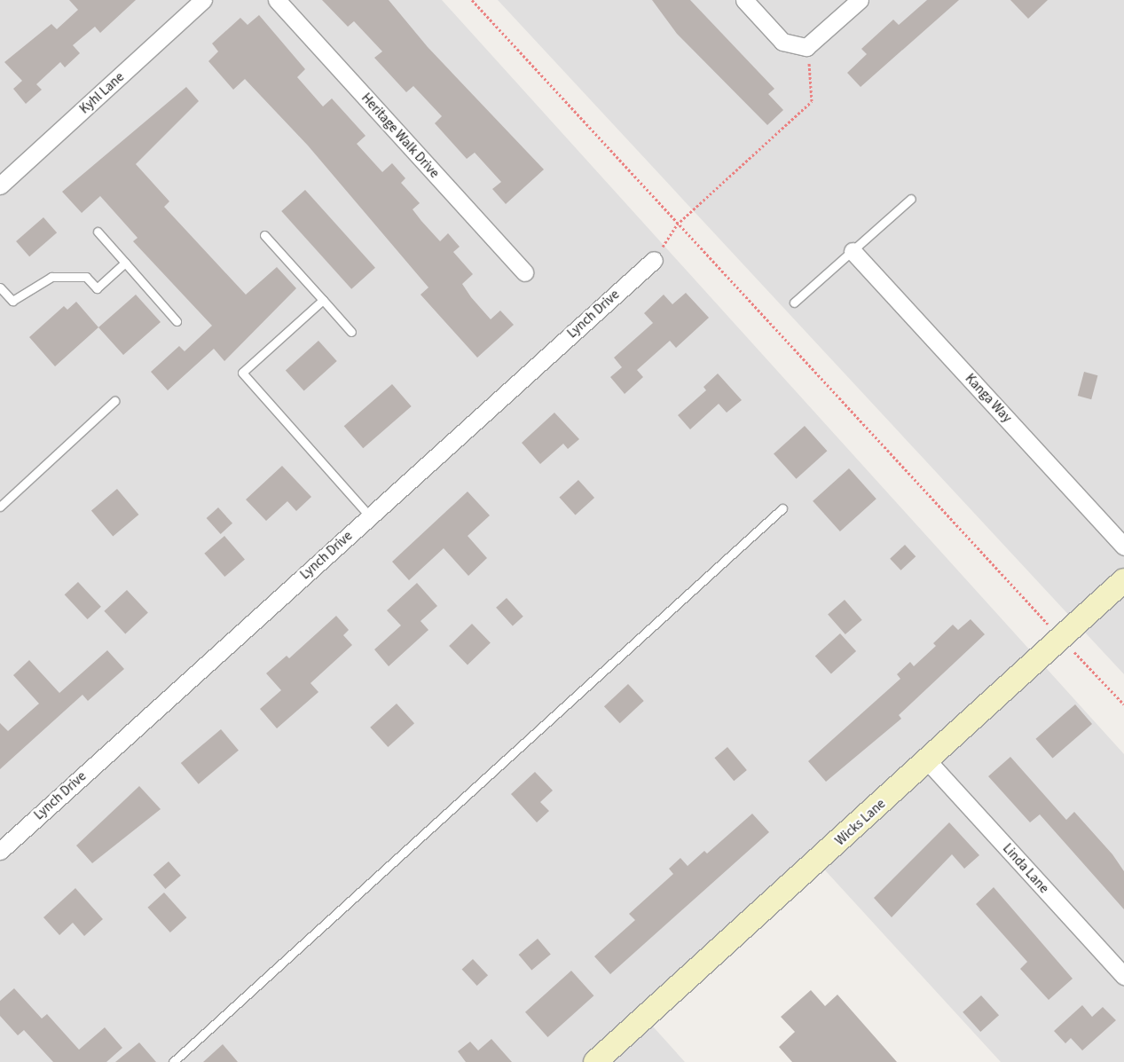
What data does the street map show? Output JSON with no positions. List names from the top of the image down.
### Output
{
  "streets": {
    "street": [
      "Kyhl Lane",
      "Heritage Walk Drive",
      "Lynch Drive",
      "Kanga Way",
      "Wicks Lane",
      "Linda Lane"
    ]
  },
  "crossings": [
    ["Wicks Lane", "Linda Lane"]
  ]
}
